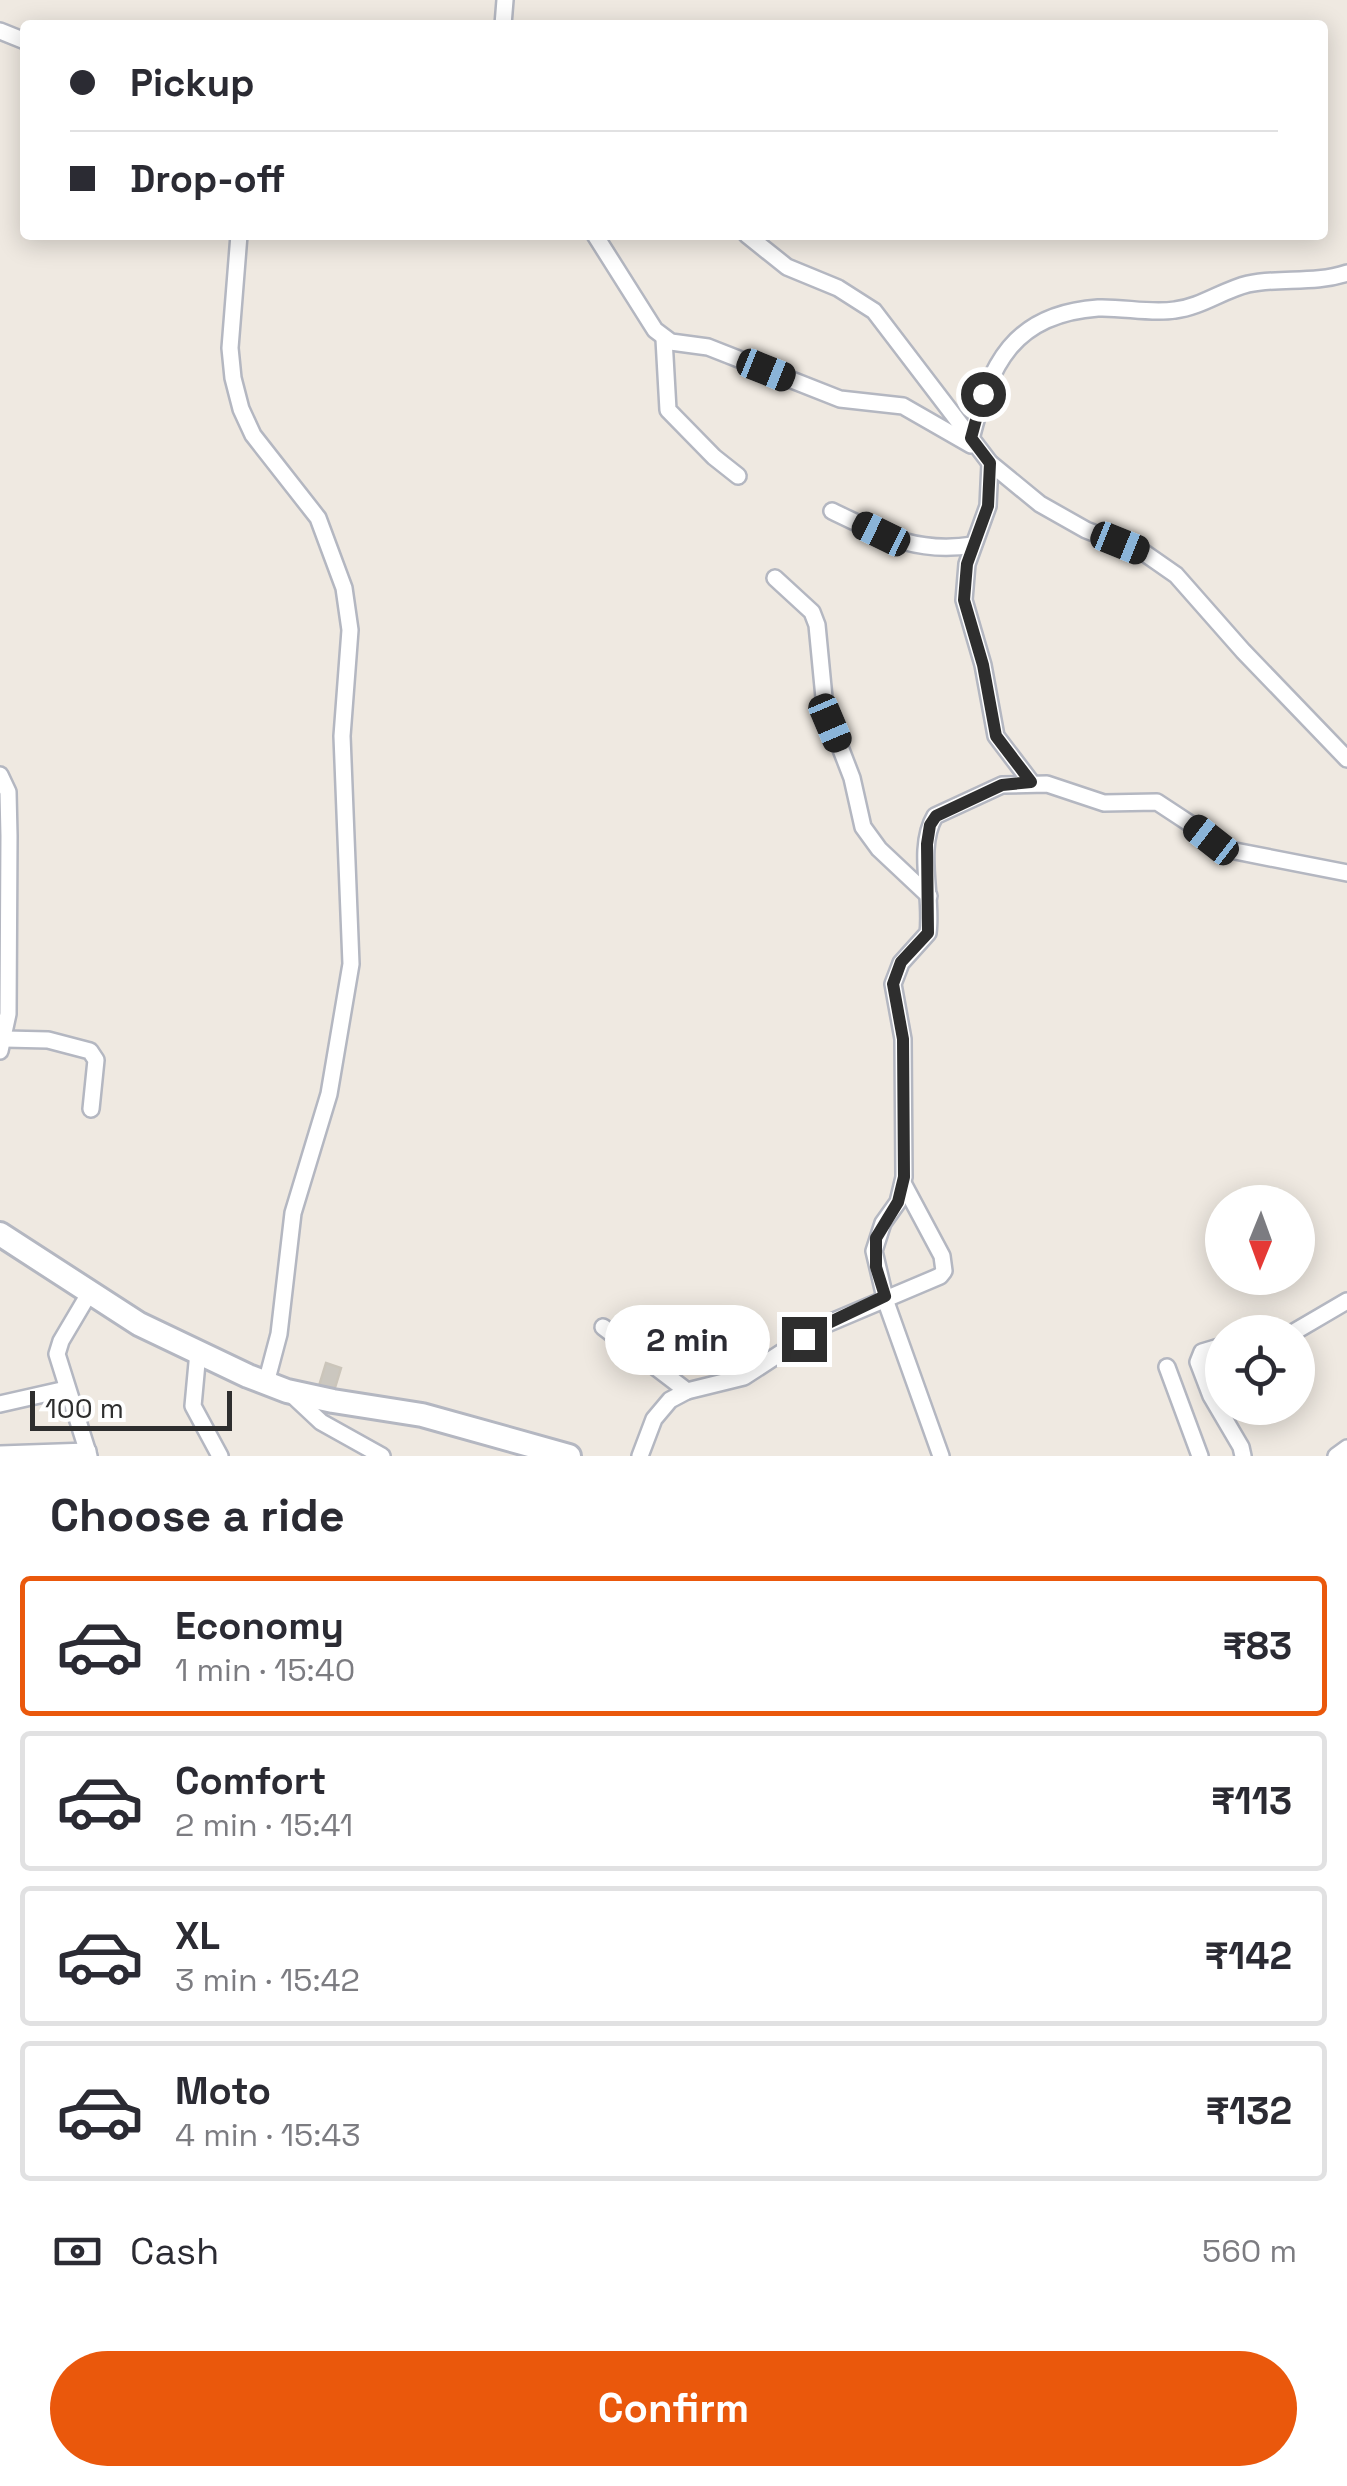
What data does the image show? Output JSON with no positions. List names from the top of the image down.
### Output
{
  "scale_bar": "100 m",
  "north": "bottom",
  "page": {
    "banner": ["Pickup", "Drop-off"],
    "bubble": "2 min",
    "scale": "100 m",
    "heading": "Choose a ride",
    "list": [
      {
        "name": "Economy",
        "note": "1 min · 15:40",
        "value": "₹83"
      },
      {
        "name": "Comfort",
        "note": "2 min · 15:41",
        "value": "₹113"
      },
      {
        "name": "XL",
        "note": "3 min · 15:42",
        "value": "₹142"
      },
      {
        "name": "Moto",
        "note": "4 min · 15:43",
        "value": "₹132"
      }
    ],
    "pay": ["Cash", "560 m"],
    "buttons": "Confirm"
  }
}
